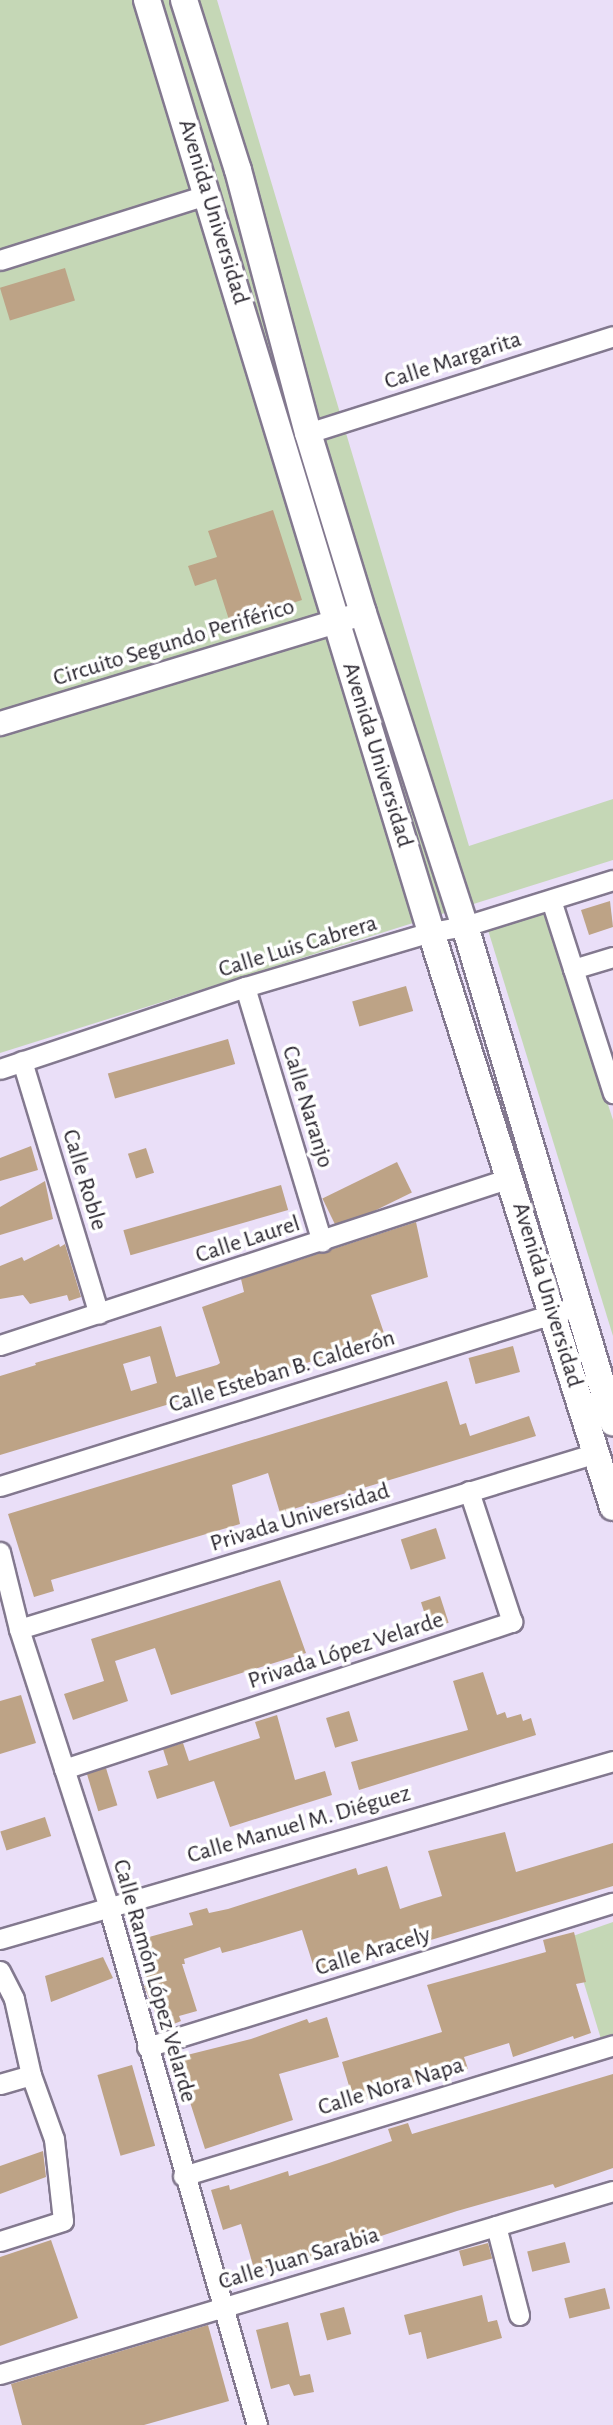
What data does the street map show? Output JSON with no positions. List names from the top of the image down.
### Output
{
  "streets": {
    "main road": ["Avenida Universidad"],
    "street": [
      "Calle Margarita",
      "Circuito Segundo Periférico",
      "Calle Luis Cabrera",
      "Calle Naranjo",
      "Calle Roble",
      "Calle Laurel",
      "Calle Esteban B. Calderón",
      "Privada Universidad",
      "Privada López Velarde",
      "Calle Manuel M. Diéguez",
      "Calle Aracely",
      "Calle Ramón López Velarde",
      "Calle Nora Napa",
      "Calle Juan Sarabia"
    ]
  },
  "crossings": [
    ["Avenida Universidad", "Calle Margarita"],
    ["Avenida Universidad", "Circuito Segundo Periférico"],
    ["Avenida Universidad", "Calle Luis Cabrera"],
    ["Avenida Universidad", "Calle Laurel"],
    ["Avenida Universidad", "Calle Esteban B. Calderón"],
    ["Avenida Universidad", "Privada Universidad"],
    ["Calle Luis Cabrera", "Calle Naranjo"],
    ["Calle Luis Cabrera", "Calle Roble"],
    ["Calle Naranjo", "Calle Laurel"],
    ["Calle Roble", "Calle Laurel"],
    ["Privada Universidad", "Privada López Velarde"],
    ["Privada Universidad", "Calle Ramón López Velarde"],
    ["Privada López Velarde", "Calle Ramón López Velarde"],
    ["Calle Manuel M. Diéguez", "Calle Ramón López Velarde"],
    ["Calle Aracely", "Calle Ramón López Velarde"],
    ["Calle Ramón López Velarde", "Calle Nora Napa"],
    ["Calle Ramón López Velarde", "Calle Juan Sarabia"]
  ]
}
